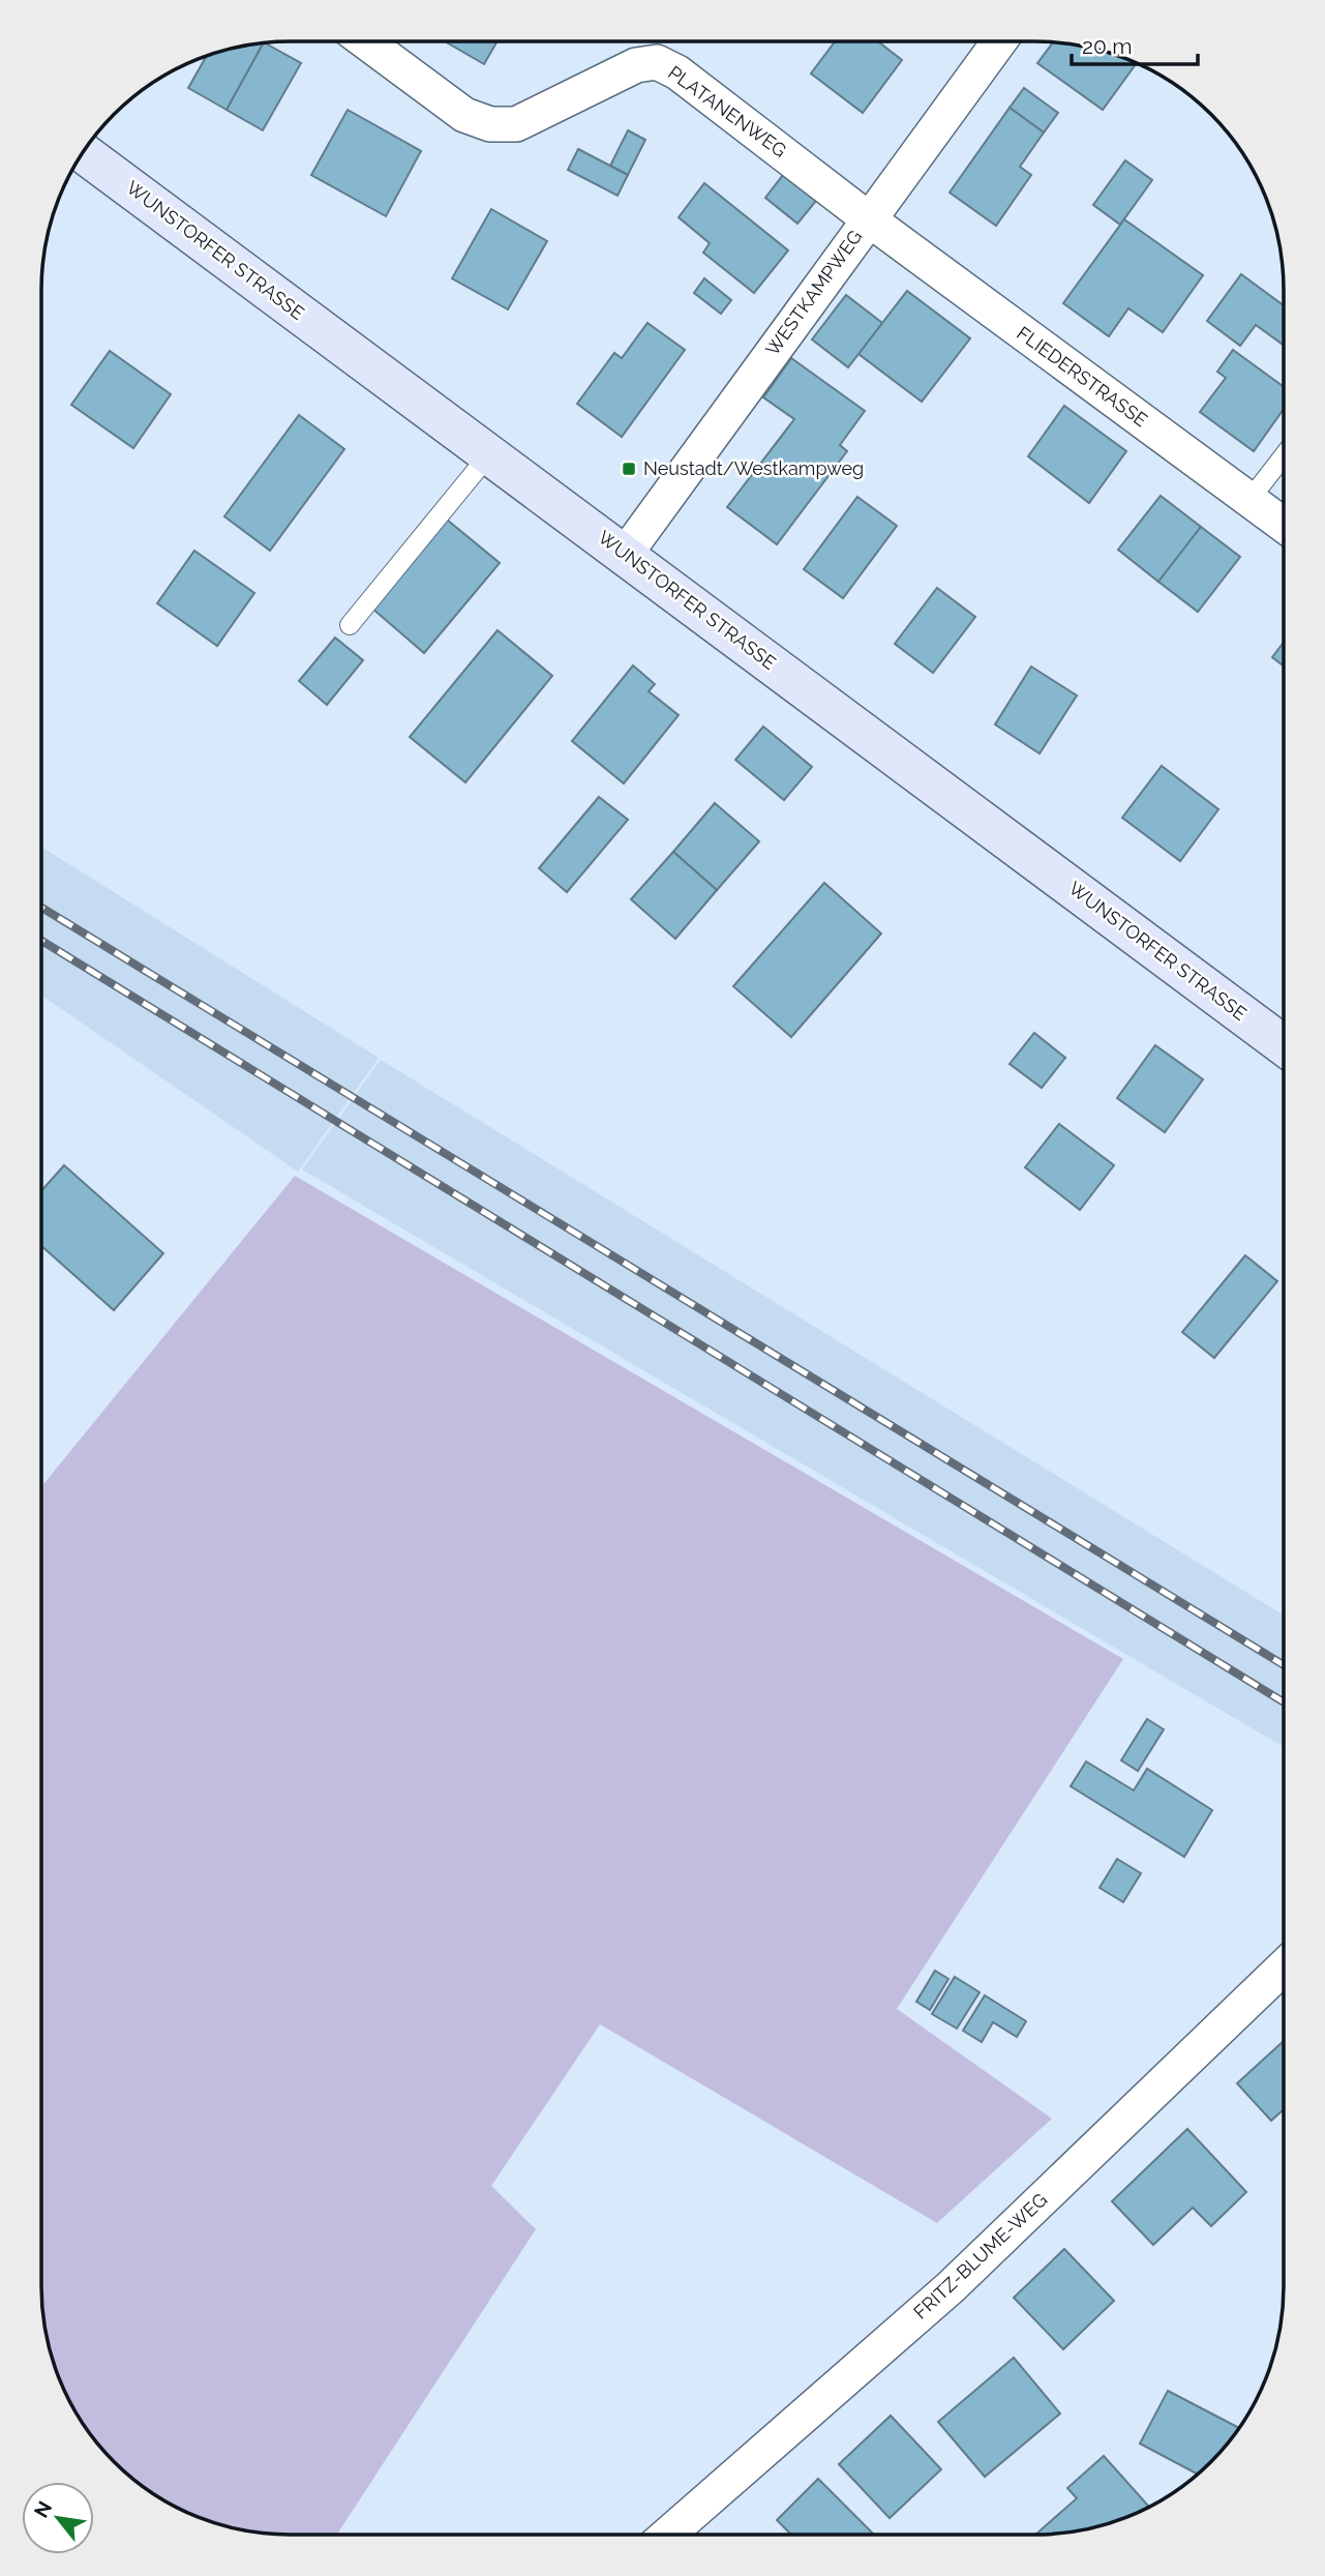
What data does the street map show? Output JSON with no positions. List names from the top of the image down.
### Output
{
  "streets": {
    "street": [
      "PLATANENWEG",
      "WUNSTORFER STRASSE",
      "WESTKAMPWEG",
      "FLIEDERSTRASSE",
      "FRITZ-BLUME-WEG"
    ]
  },
  "crossings": [
    ["PLATANENWEG", "WESTKAMPWEG"],
    ["PLATANENWEG", "FLIEDERSTRASSE"],
    ["WUNSTORFER STRASSE", "WESTKAMPWEG"],
    ["WESTKAMPWEG", "FLIEDERSTRASSE"]
  ],
  "places": {
    "transit": ["Neustadt/Westkampweg"]
  },
  "scale_bar": "20 m",
  "north": "top left"
}
